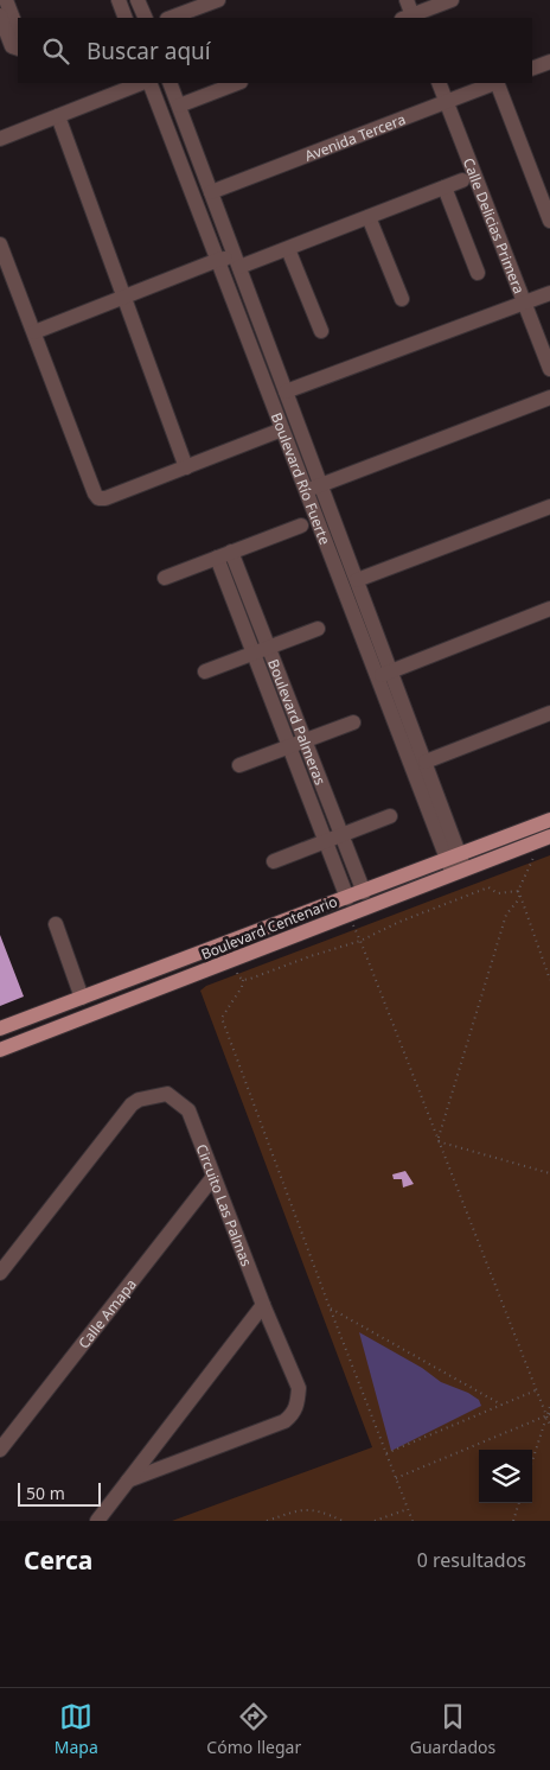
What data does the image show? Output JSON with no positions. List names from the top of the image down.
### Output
{
  "streets": {
    "main road": ["Boulevard Centenario"],
    "street": [
      "Avenida Tercera",
      "Calle Delicias Primera",
      "Boulevard Río Fuerte",
      "Boulevard Palmeras",
      "Circuito Las Palmas",
      "Calle Amapa"
    ]
  },
  "crossings": [
    ["Avenida Tercera", "Calle Delicias Primera"],
    ["Avenida Tercera", "Boulevard Río Fuerte"],
    ["Boulevard Río Fuerte", "Boulevard Centenario"],
    ["Boulevard Palmeras", "Boulevard Centenario"],
    ["Circuito Las Palmas", "Calle Amapa"]
  ],
  "scale_bar": "50 m",
  "page": {
    "search": "Buscar aquí",
    "scale": "50 m",
    "heading": ["Cerca", "0 resultados"],
    "nav": ["Mapa", "Cómo llegar", "Guardados"]
  }
}
